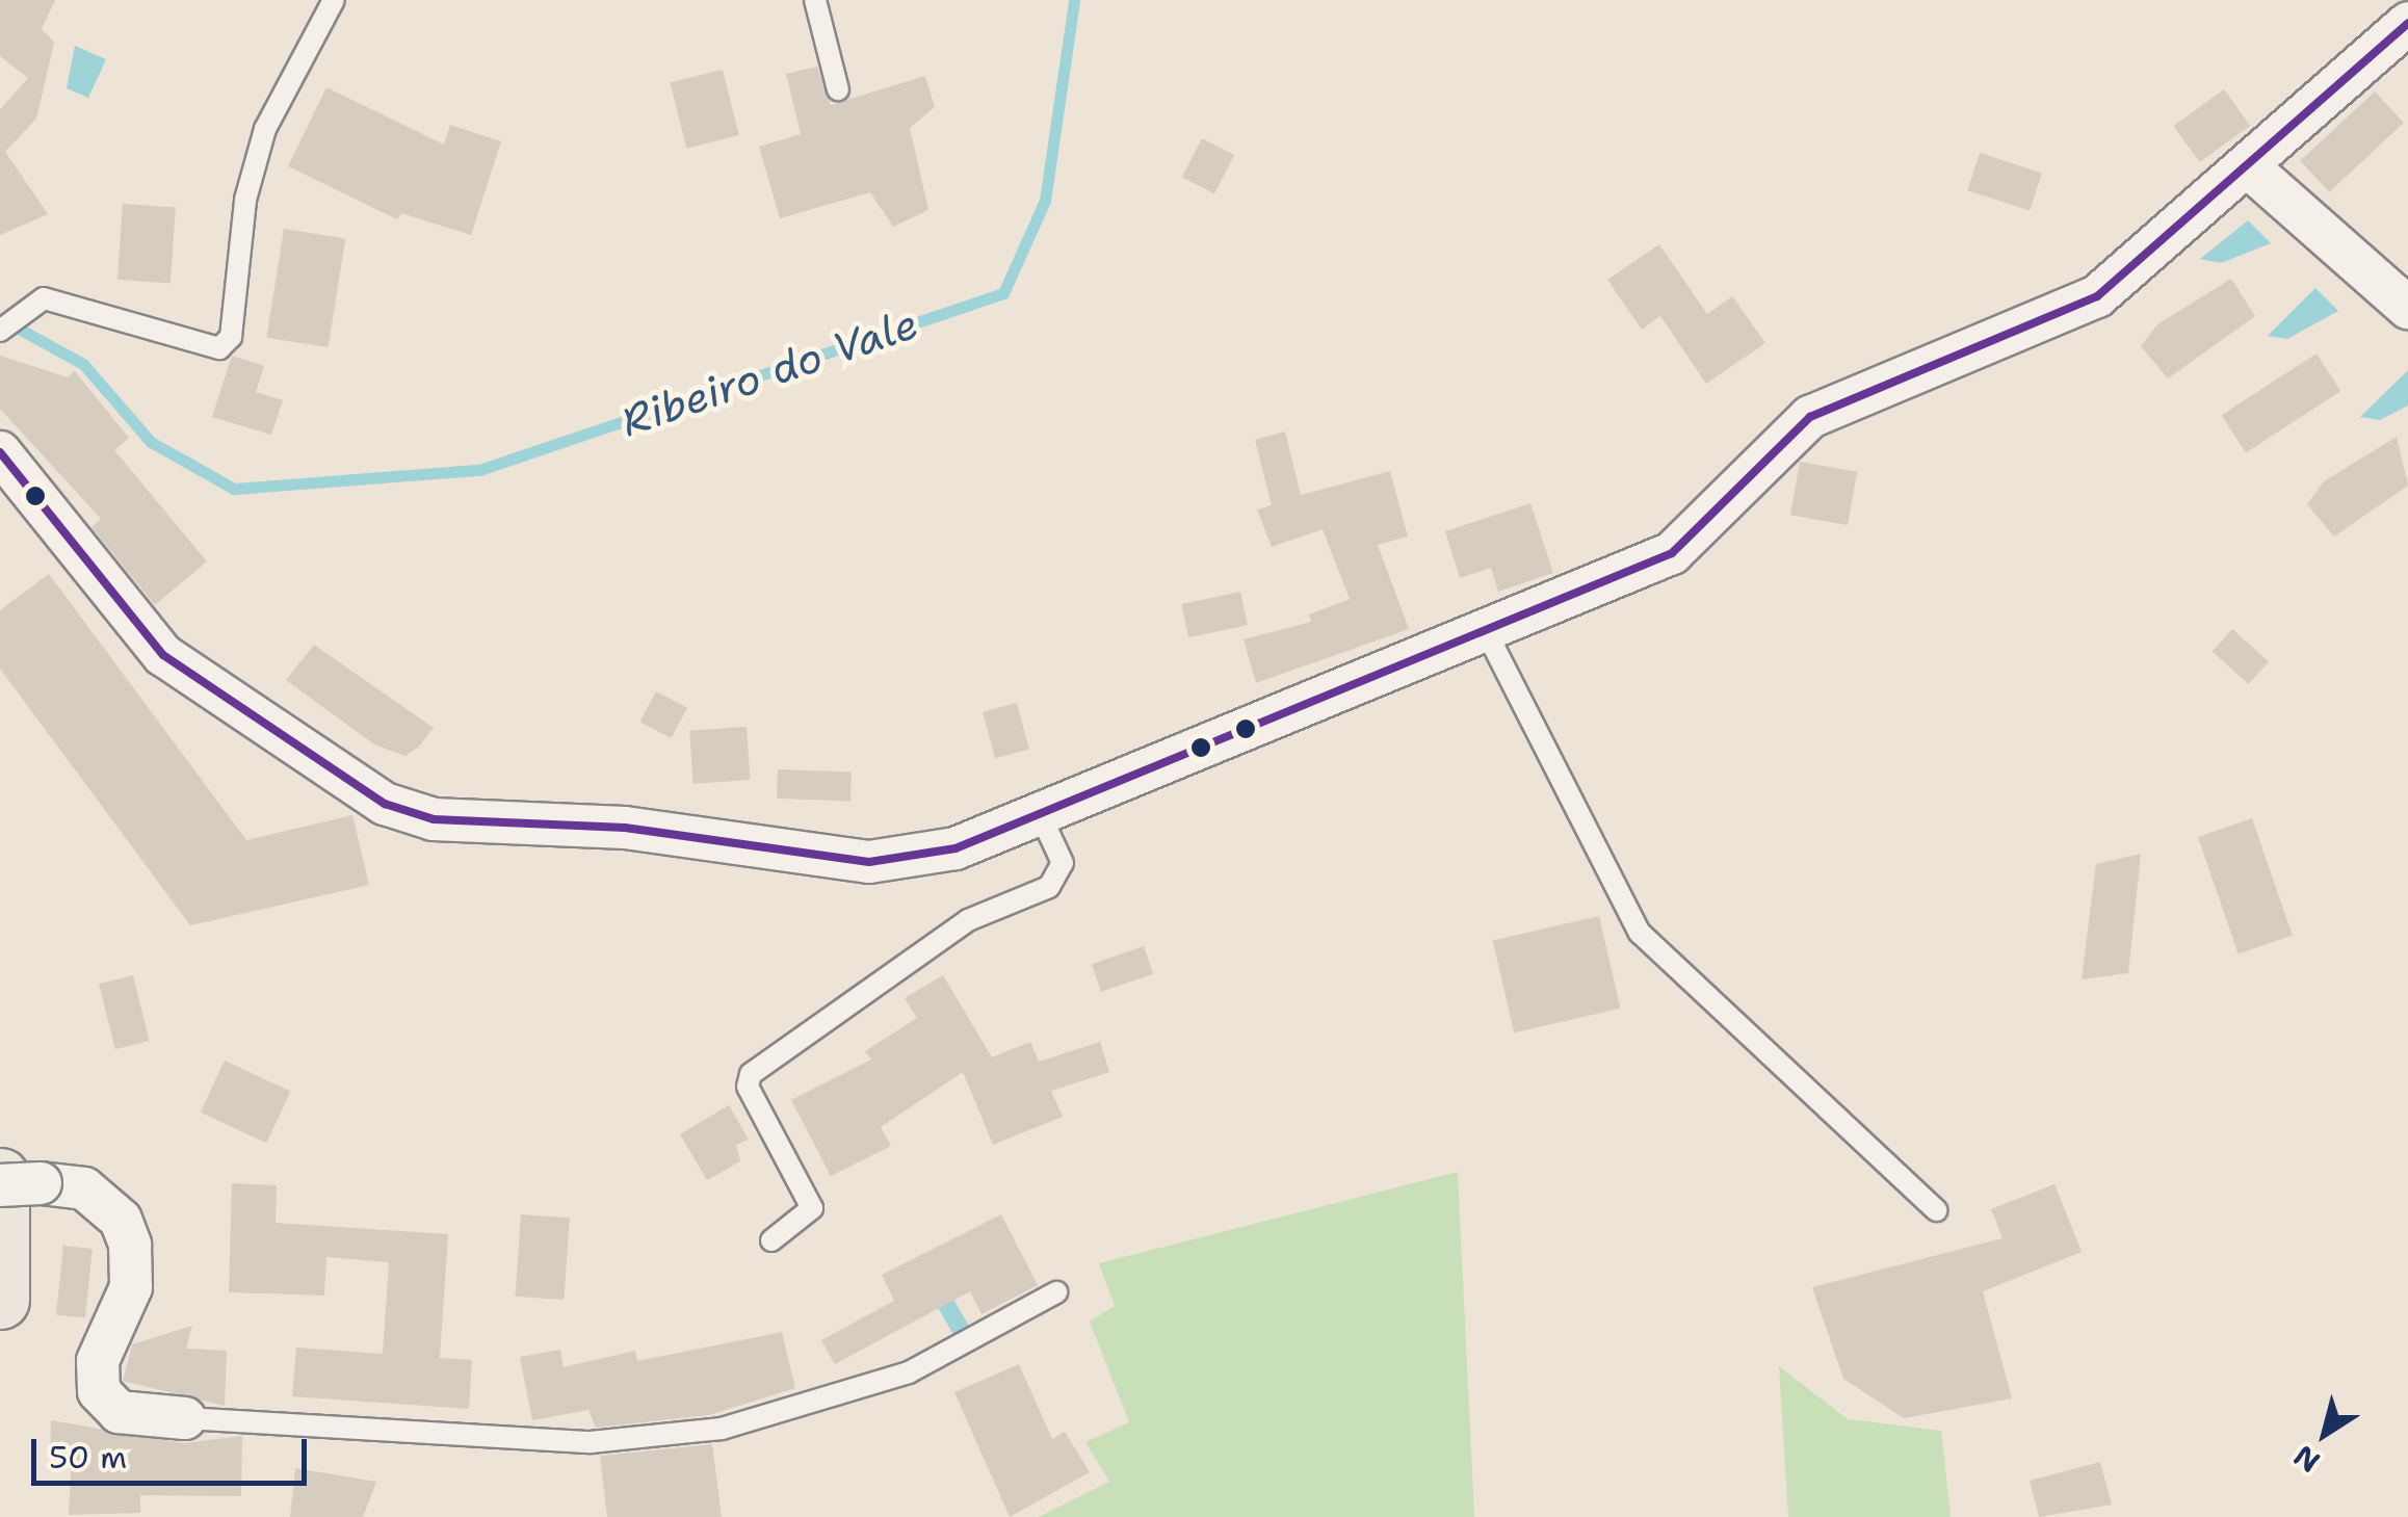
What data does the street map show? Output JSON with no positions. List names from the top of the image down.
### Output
{
  "water": ["Ribeiro do Vale"],
  "scale_bar": "50 m",
  "north": "bottom left"
}
